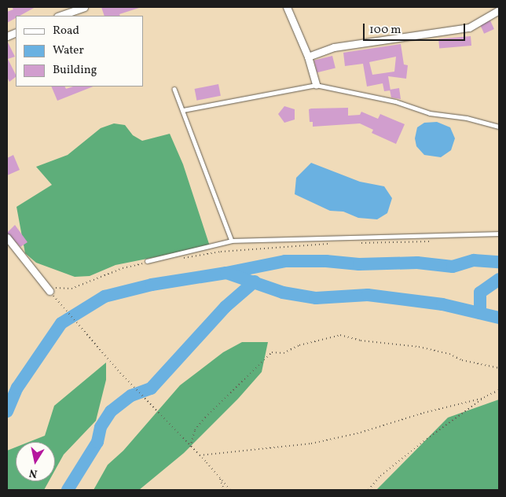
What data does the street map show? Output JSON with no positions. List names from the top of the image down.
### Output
{
  "legend": ["Road", "Water", "Building"],
  "scale_bar": "100 m",
  "north": "bottom"
}
